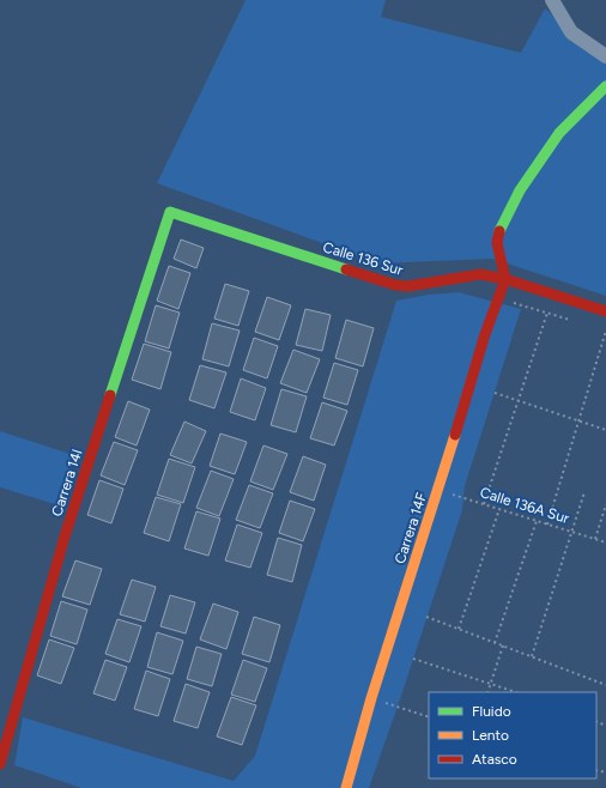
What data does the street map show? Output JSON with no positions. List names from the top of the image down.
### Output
{
  "streets": {
    "street": ["Calle 136 Sur", "Carrera 14I", "Carrera 14F"],
    "path": ["Calle 136A Sur"]
  },
  "crossings": [
    ["Calle 136 Sur", "Carrera 14I"],
    ["Calle 136 Sur", "Carrera 14F"],
    ["Calle 136A Sur", "Carrera 14F"]
  ],
  "legend": ["Fluido", "Lento", "Atasco"]
}
